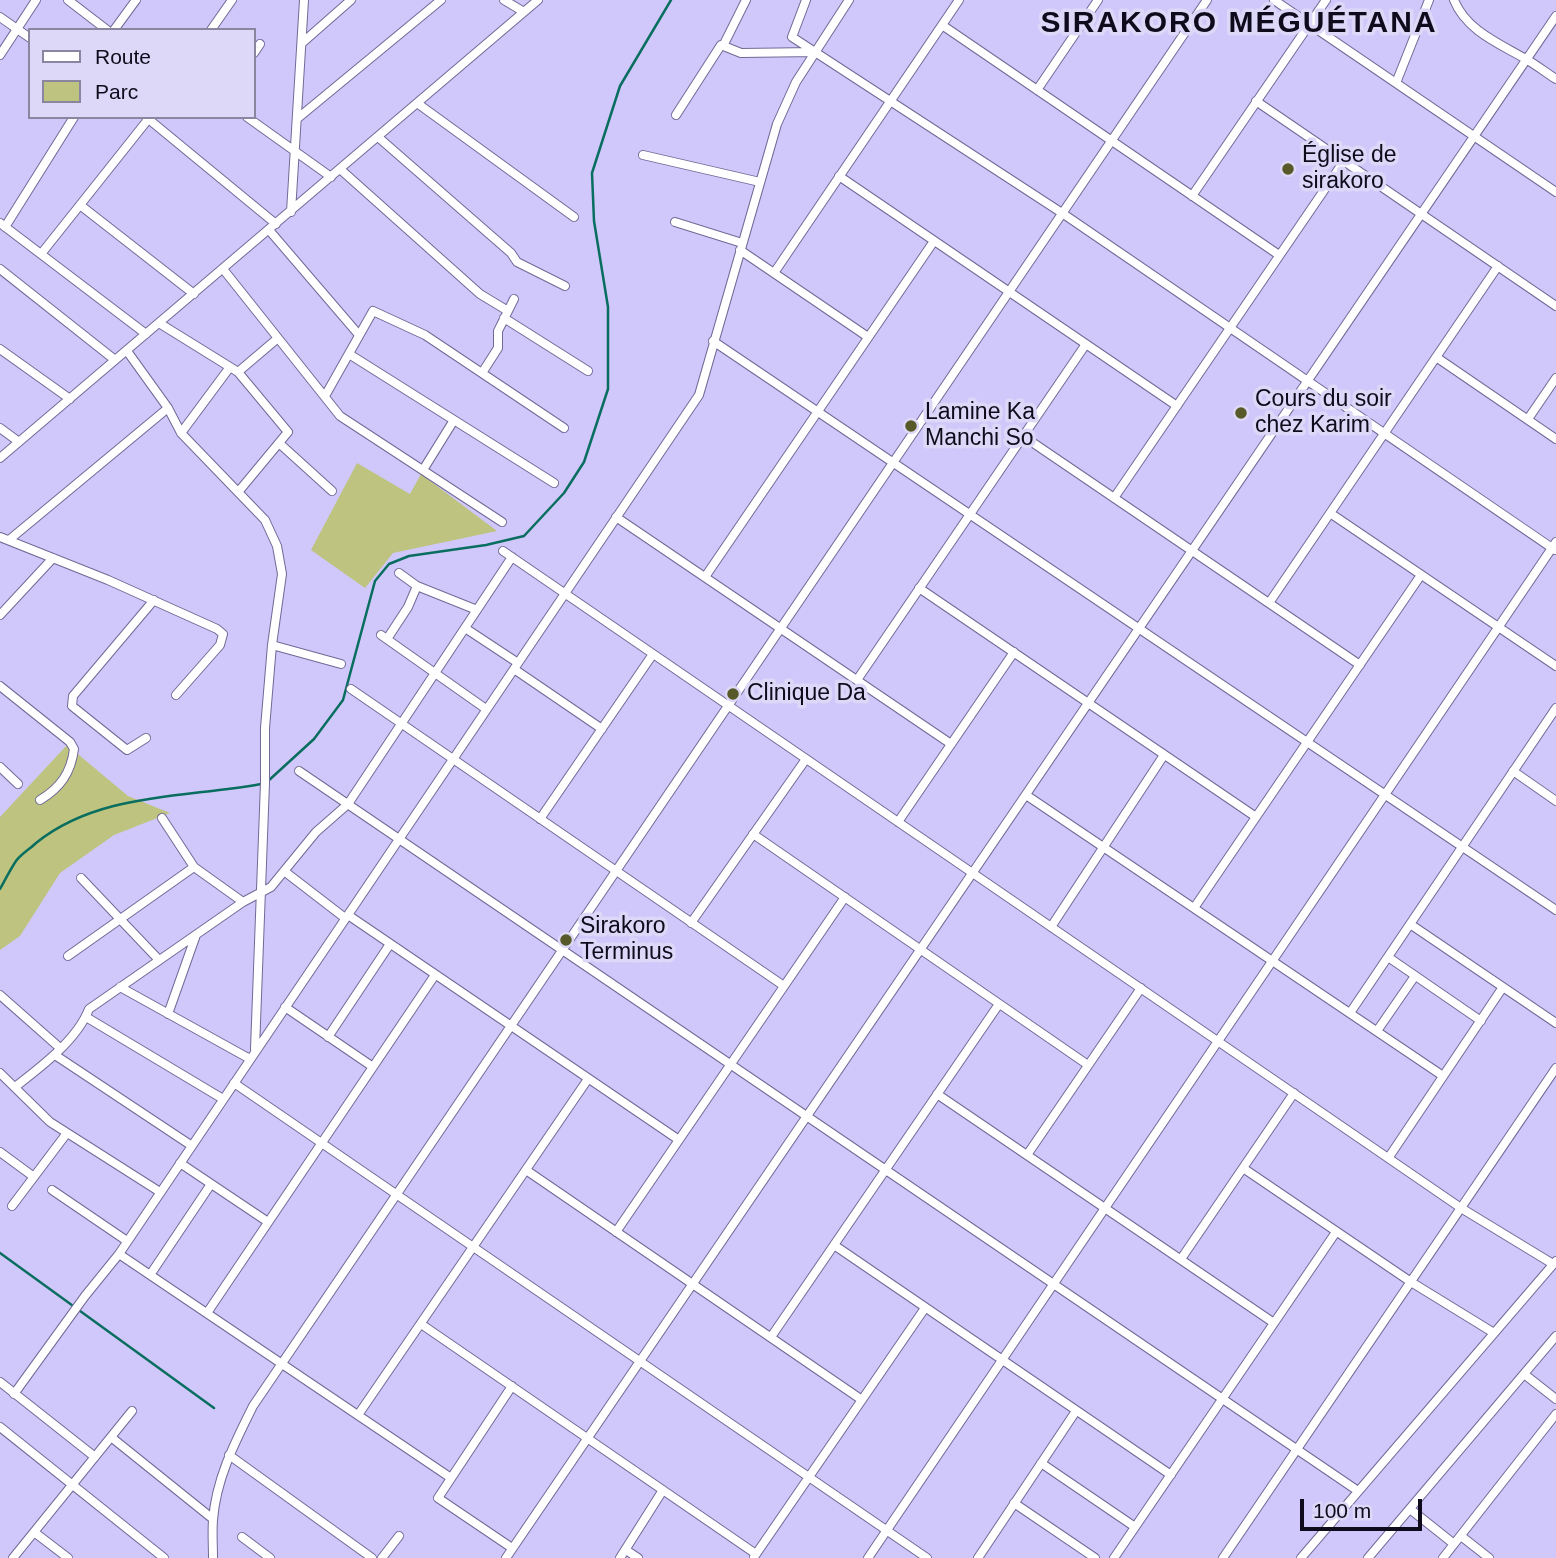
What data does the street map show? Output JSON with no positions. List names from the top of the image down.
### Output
{
  "districts": ["SIRAKORO MÉGUÉTANA"],
  "places": [
    "Église de sirakoro",
    "Cours du soir chez Karim",
    "Lamine Ka Manchi So",
    "Clinique Da",
    "Sirakoro Terminus"
  ],
  "legend": ["Route", "Parc"],
  "scale_bar": "100 m"
}
